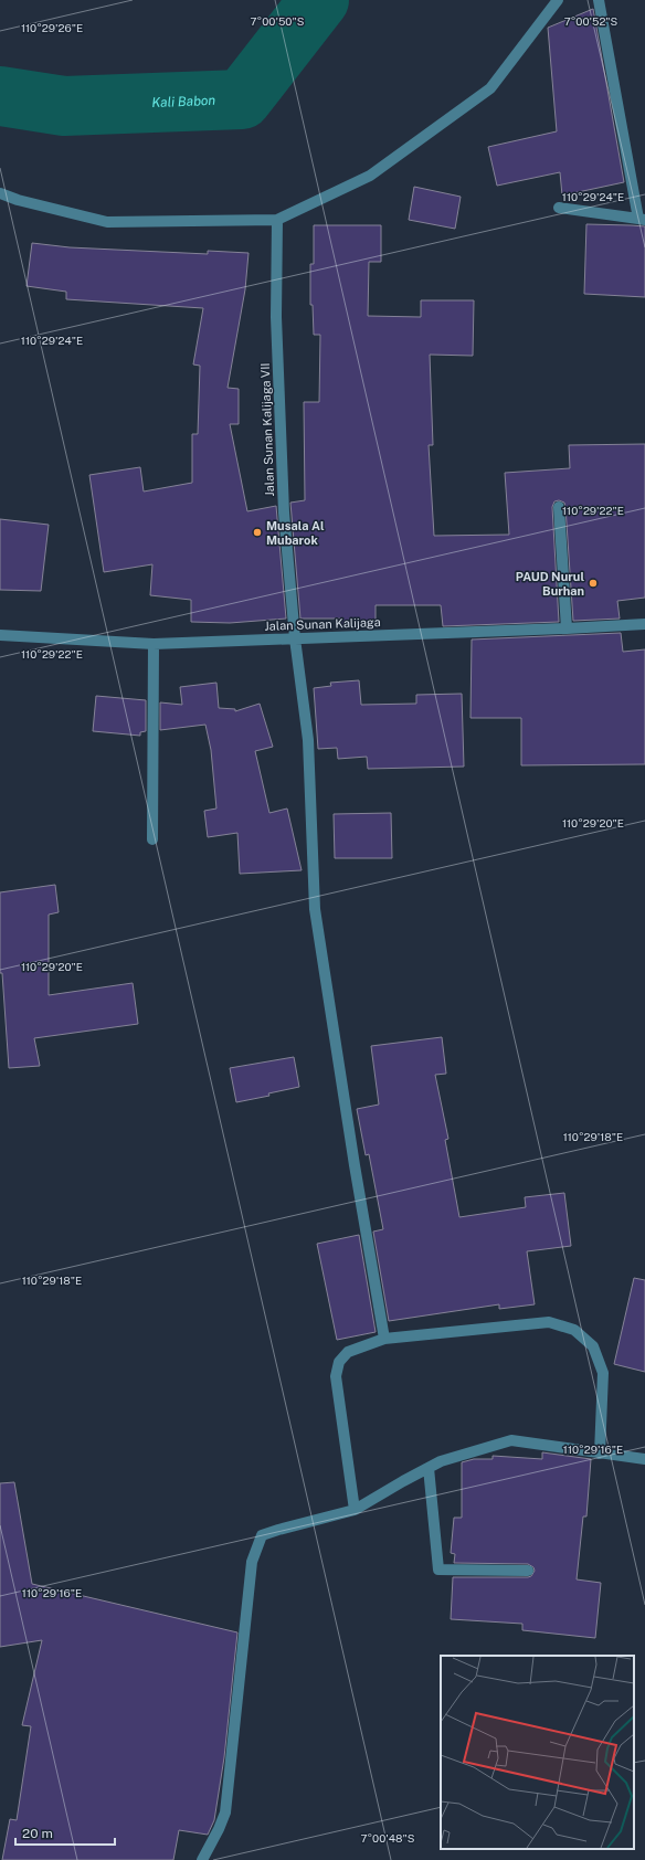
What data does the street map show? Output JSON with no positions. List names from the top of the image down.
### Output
{
  "streets": {
    "street": ["Jalan Sunan Kalijaga VII", "Jalan Sunan Kalijaga"]
  },
  "crossings": [
    ["Jalan Sunan Kalijaga VII", "Jalan Sunan Kalijaga"]
  ],
  "water": ["Kali Babon"],
  "places": ["Musala Al Mubarok", "PAUD Nurul Burhan"],
  "scale_bar": "20 m",
  "coordinates": [
    "7°00'50\"S",
    "7°00'52\"S",
    "110°29'26\"E",
    "110°29'24\"E",
    "110°29'22\"E",
    "110°29'20\"E",
    "110°29'18\"E",
    "110°29'16\"E",
    "7°00'48\"S"
  ]
}
